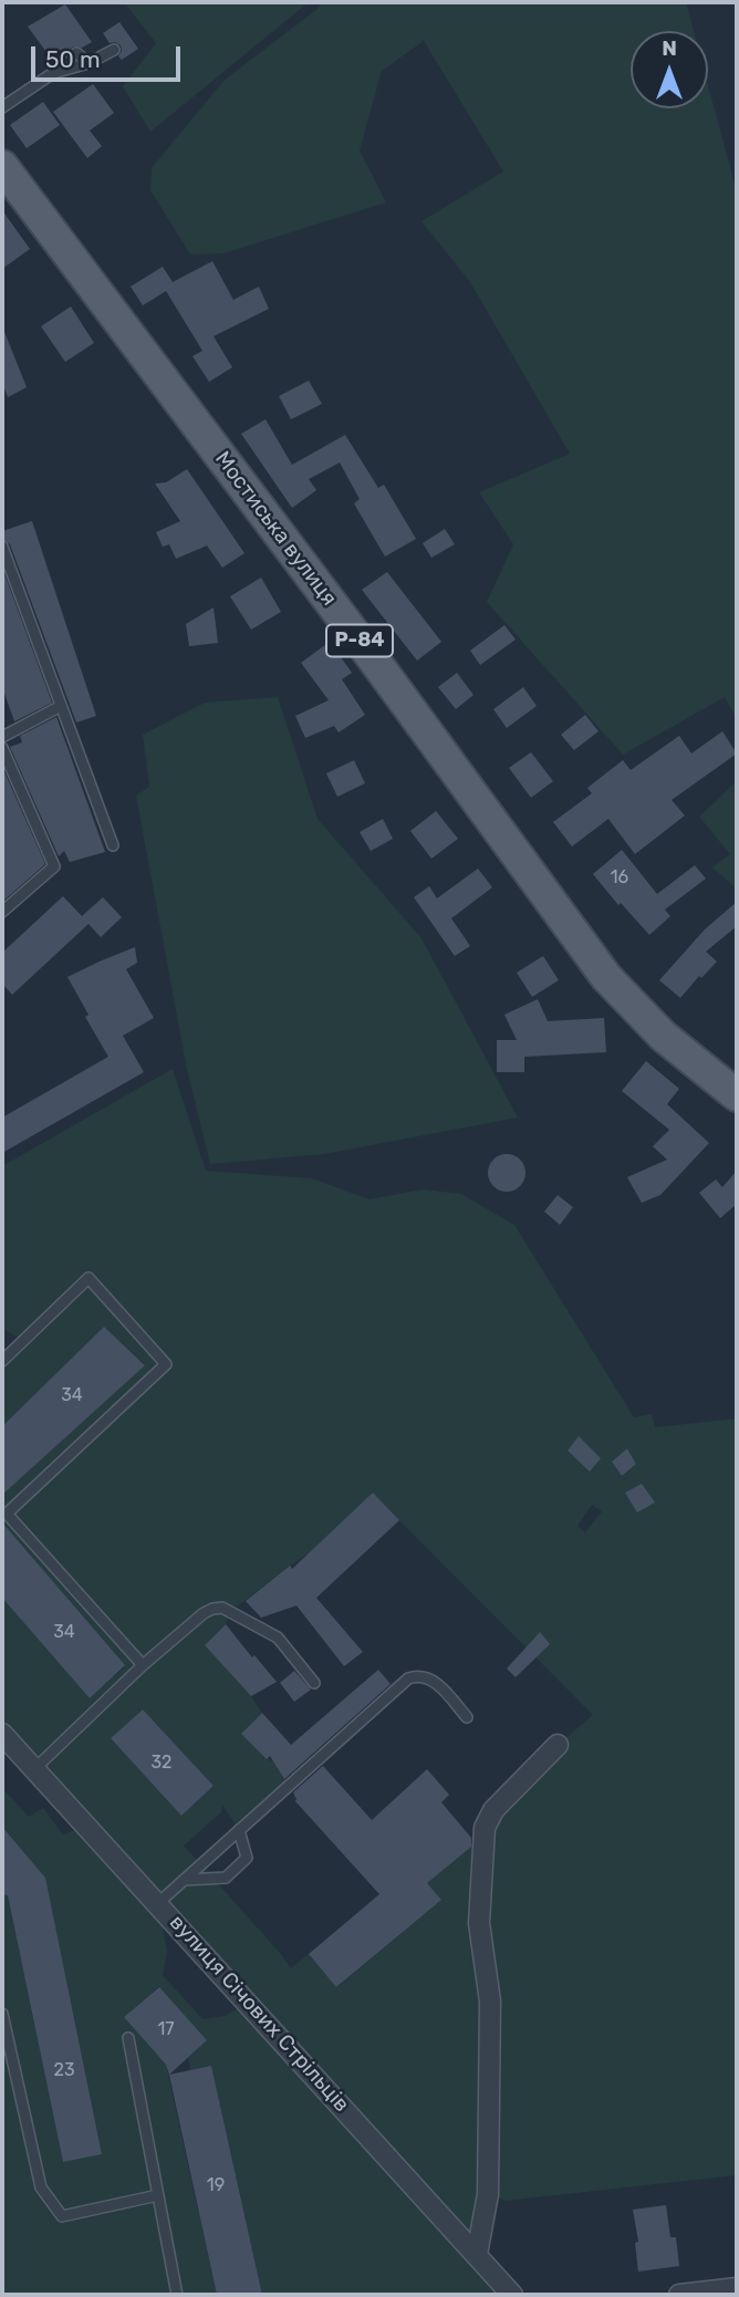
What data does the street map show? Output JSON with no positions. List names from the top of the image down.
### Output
{
  "streets": {
    "main road": ["Мостиська вулиця", "Р-84"],
    "street": ["вулиця Січових Стрільців"]
  },
  "house_numbers": [
    "16",
    "34",
    "34",
    "32",
    "17",
    "23",
    "19"
  ],
  "scale_bar": "50 m",
  "north": "top"
}
